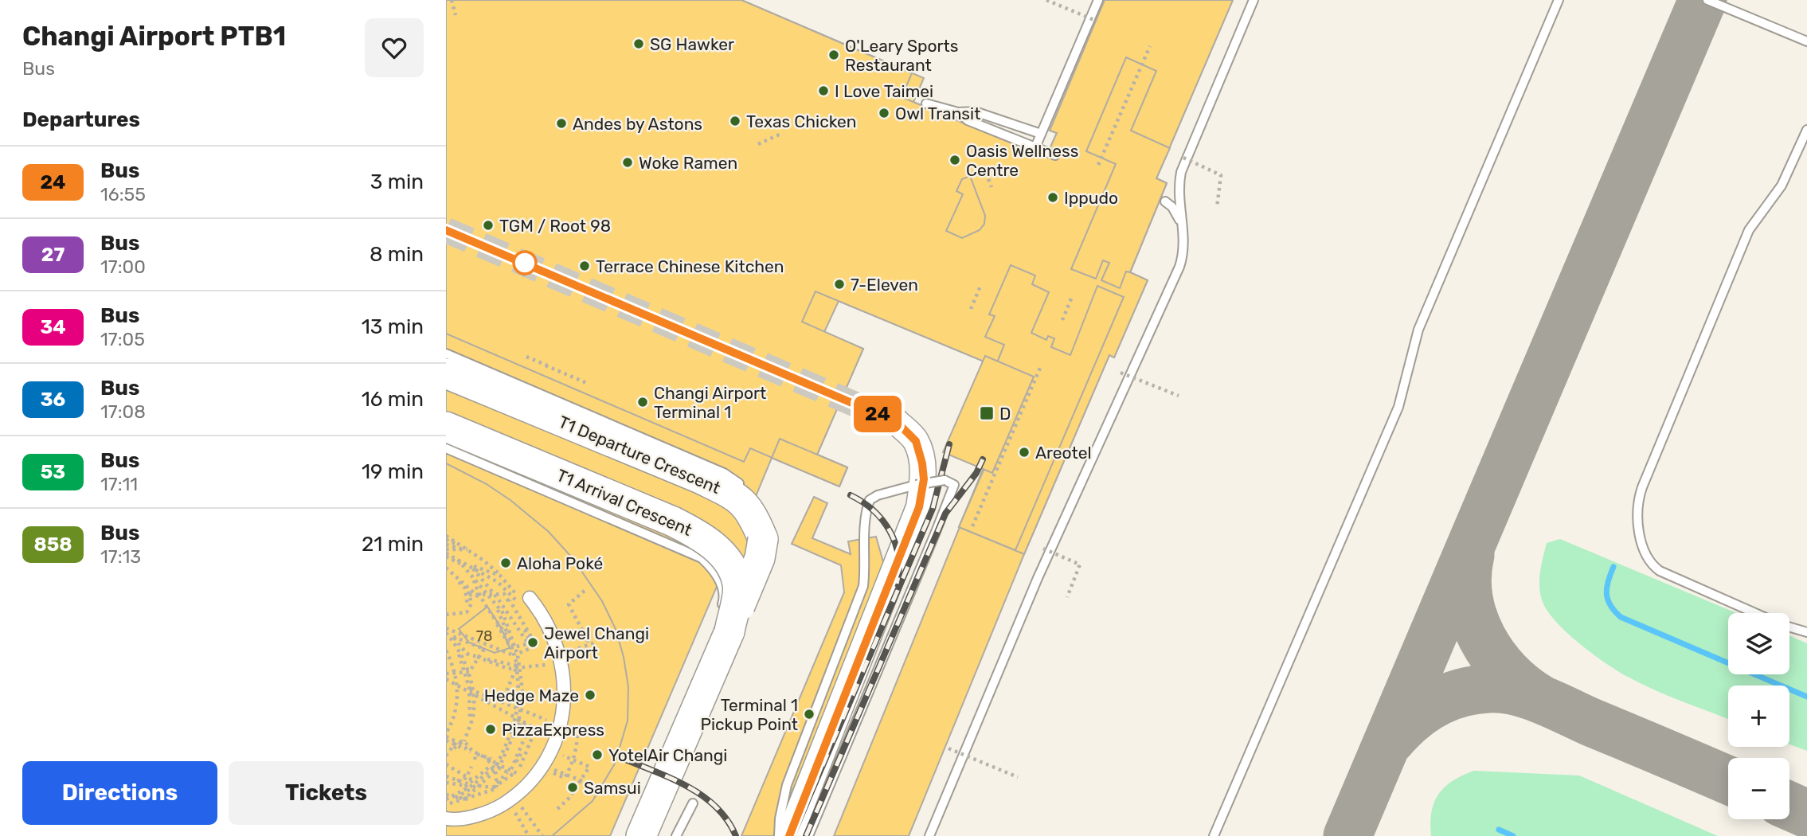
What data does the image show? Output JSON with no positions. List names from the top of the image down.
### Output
{
  "streets": {
    "highway": ["T1 Departure Crescent", "T1 Arrival Crescent"]
  },
  "crossings": [
    ["T1 Departure Crescent", "T1 Arrival Crescent"]
  ],
  "places": {
    "other": [
      "SG Hawker",
      "O'Leary Sports Restaurant",
      "I Love Taimei",
      "Owl Transit",
      "Texas Chicken",
      "Andes by Astons",
      "Oasis Wellness Centre",
      "Woke Ramen",
      "Ippudo",
      "TGM / Root 98",
      "Terrace Chinese Kitchen",
      "7-Eleven",
      "Changi Airport Terminal 1",
      "Areotel",
      "Aloha Poké",
      "Jewel Changi Airport",
      "Hedge Maze",
      "Terminal 1 Pickup Point",
      "PizzaExpress",
      "YotelAir Changi",
      "Samsui"
    ],
    "transit": ["D"]
  },
  "lines": ["bus line 24"],
  "house_numbers": ["78"],
  "page": {
    "heading": [
      ["Changi Airport PTB1", "Bus"],
      "Departures"
    ],
    "on_map": "24",
    "list": [
      {
        "mark": "24",
        "name": "Bus",
        "note": "16:55",
        "value": "3 min"
      },
      {
        "mark": "27",
        "name": "Bus",
        "note": "17:00",
        "value": "8 min"
      },
      {
        "mark": "34",
        "name": "Bus",
        "note": "17:05",
        "value": "13 min"
      },
      {
        "mark": "36",
        "name": "Bus",
        "note": "17:08",
        "value": "16 min"
      },
      {
        "mark": "53",
        "name": "Bus",
        "note": "17:11",
        "value": "19 min"
      },
      {
        "mark": "858",
        "name": "Bus",
        "note": "17:13",
        "value": "21 min"
      }
    ],
    "map_buttons": ["+", "−"],
    "buttons": ["Directions", "Tickets"]
  }
}
